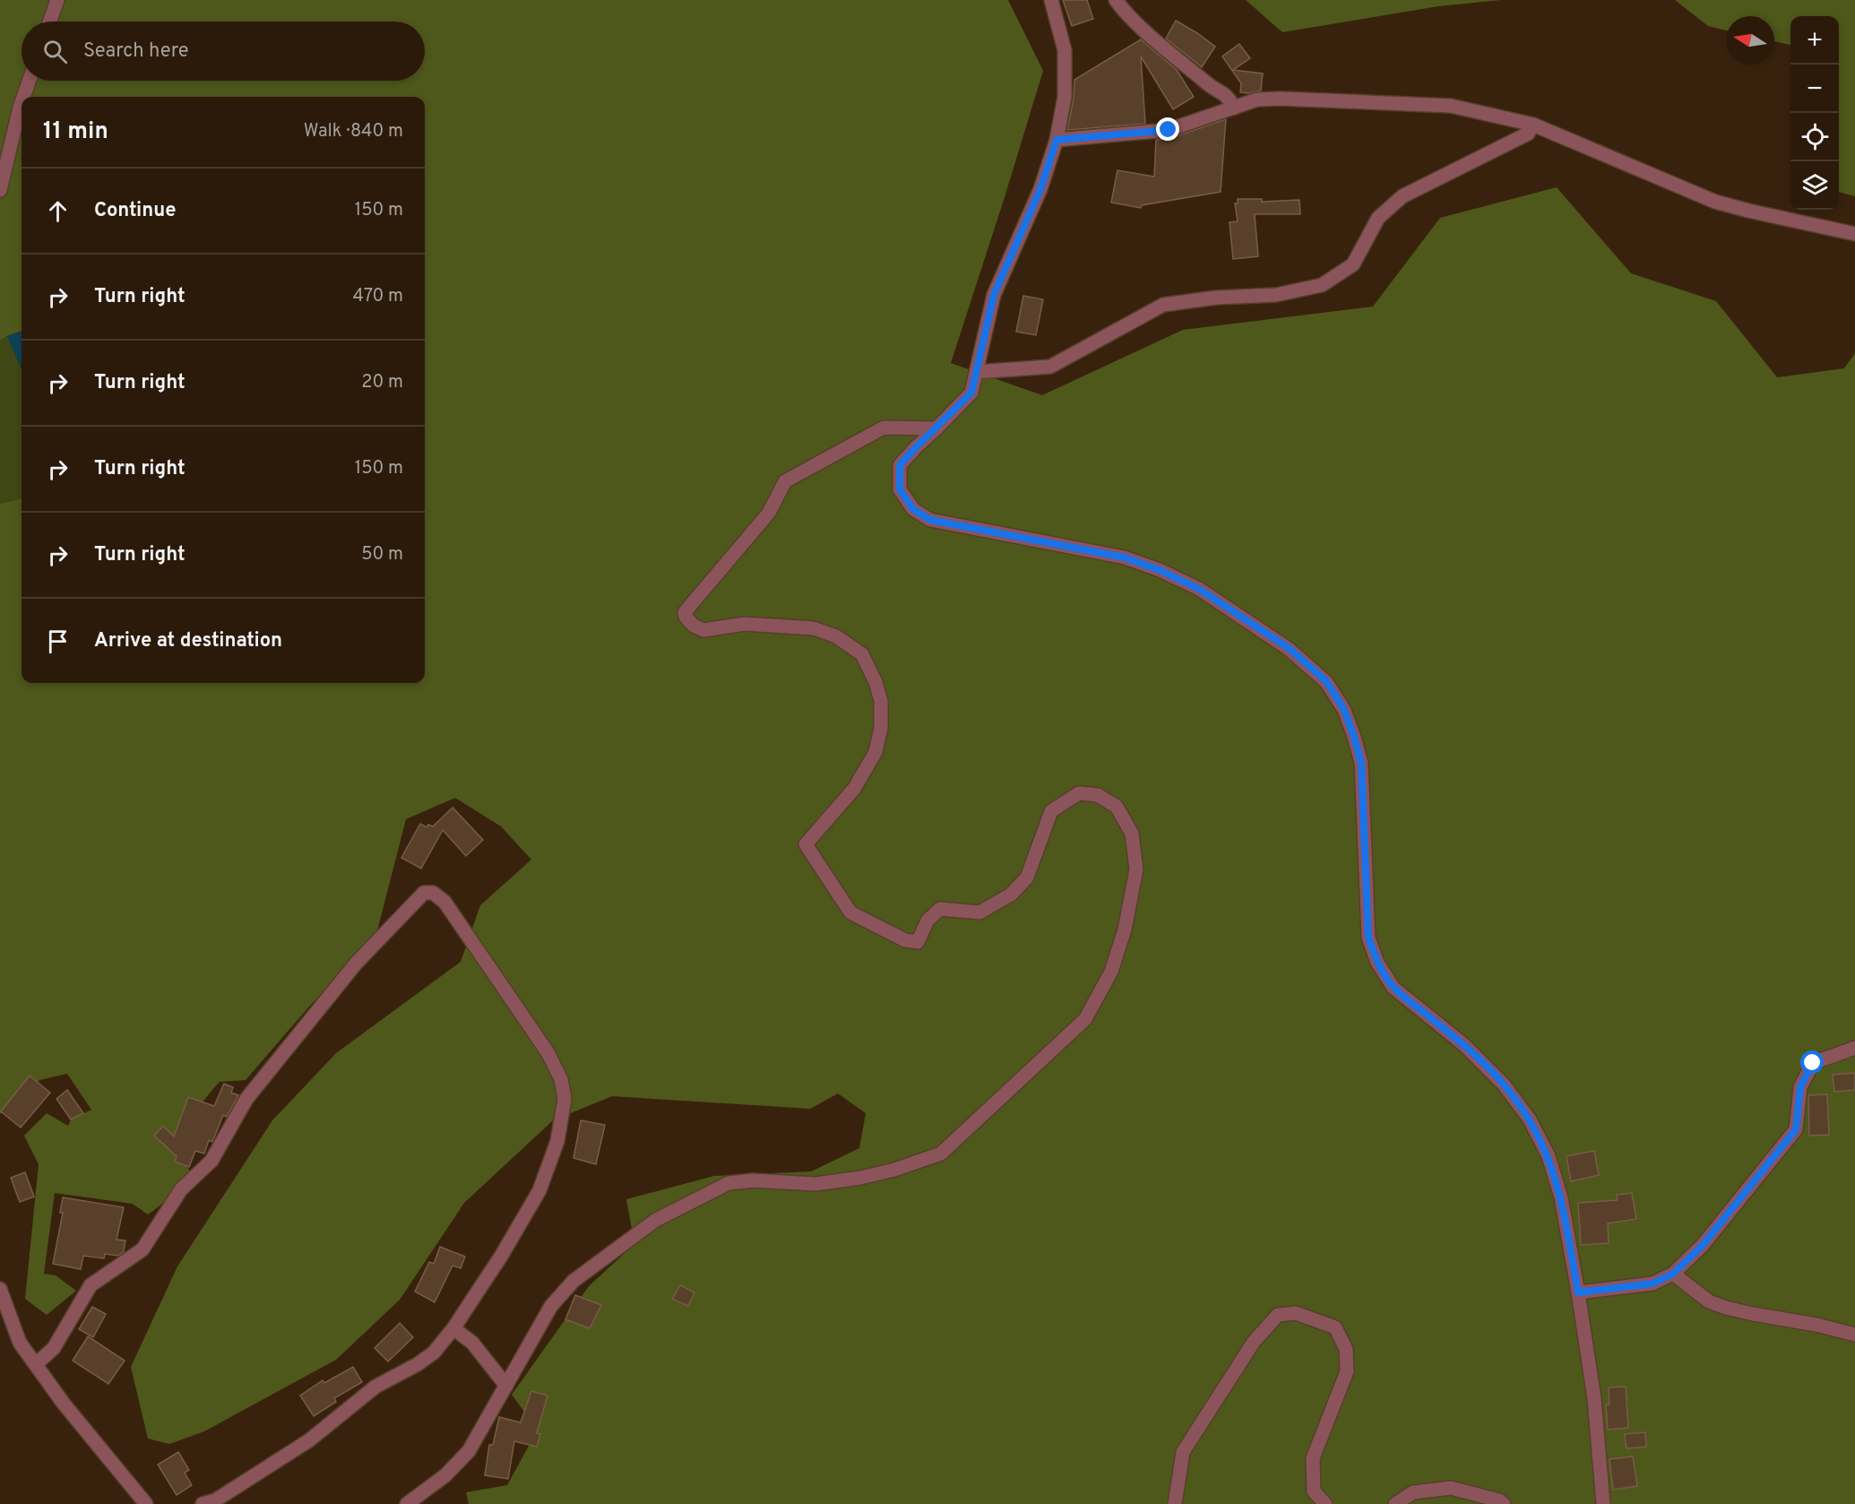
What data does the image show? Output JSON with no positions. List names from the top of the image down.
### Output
{
  "north": "left",
  "page": {
    "map_buttons": ["+", "−"],
    "search": "Search here",
    "heading": ["11 min", "Walk · 840 m"],
    "list": [
      ["Continue", "150 m"],
      ["Turn right", "470 m"],
      ["Turn right", "20 m"],
      ["Turn right", "150 m"],
      ["Turn right", "50 m"],
      "Arrive at destination"
    ]
  }
}
